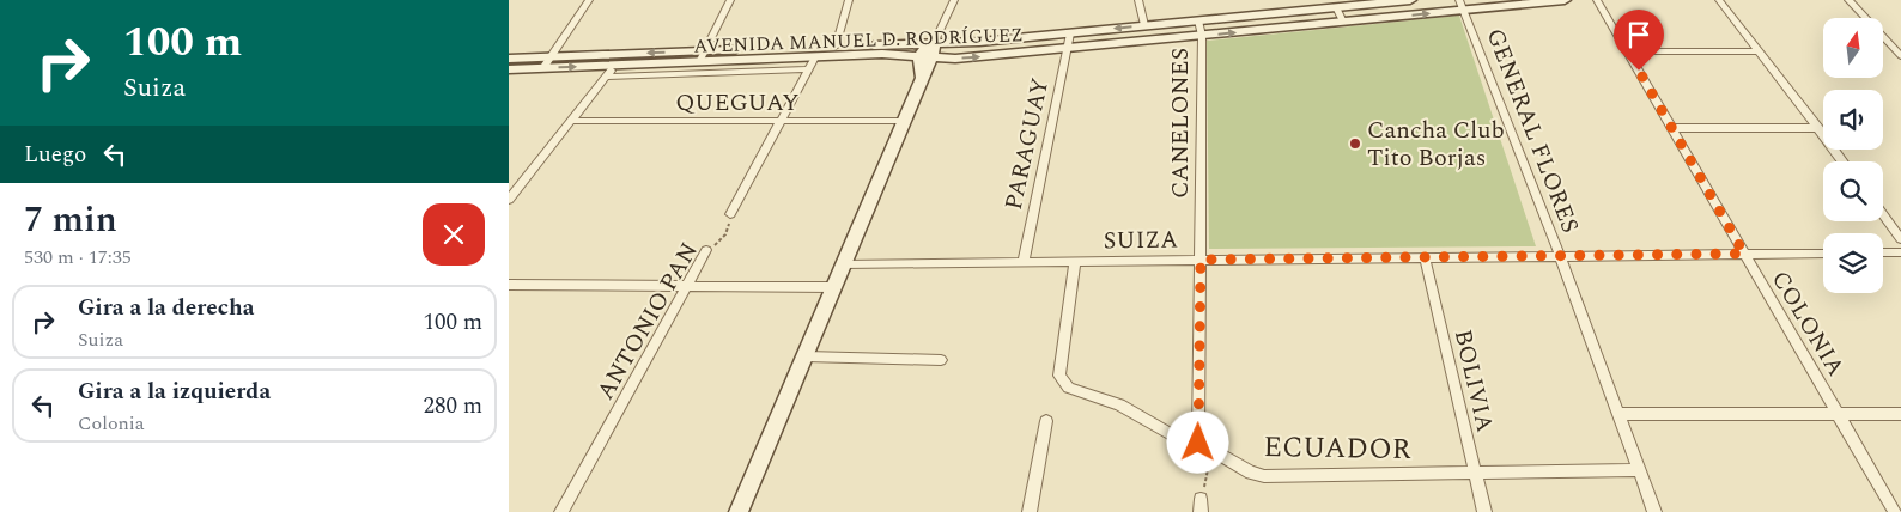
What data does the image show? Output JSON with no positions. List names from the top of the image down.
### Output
{
  "streets": {
    "street": [
      "AVENIDA MANUEL D. RODRÍGUEZ",
      "QUEGUAY",
      "CANELONES",
      "GENERAL FLORES",
      "PARAGUAY",
      "SUIZA",
      "ANTONIO PAN",
      "COLONIA",
      "BOLIVIA",
      "ECUADOR"
    ]
  },
  "crossings": [
    ["AVENIDA MANUEL D. RODRÍGUEZ", "CANELONES"],
    ["AVENIDA MANUEL D. RODRÍGUEZ", "GENERAL FLORES"],
    ["AVENIDA MANUEL D. RODRÍGUEZ", "PARAGUAY"],
    ["CANELONES", "SUIZA"],
    ["CANELONES", "ECUADOR"],
    ["GENERAL FLORES", "SUIZA"],
    ["GENERAL FLORES", "ECUADOR"],
    ["PARAGUAY", "SUIZA"],
    ["SUIZA", "COLONIA"],
    ["SUIZA", "BOLIVIA"],
    ["BOLIVIA", "ECUADOR"]
  ],
  "places": ["Cancha Club Tito Borjas"],
  "north": "top",
  "page": {
    "turn": ["100 m", "Suiza"],
    "then": "Luego",
    "heading": ["7 min", "530 m · 17:35"],
    "list": [
      {
        "name": "Gira a la derecha",
        "note": "Suiza",
        "value": "100 m"
      },
      {
        "name": "Gira a la izquierda",
        "note": "Colonia",
        "value": "280 m"
      }
    ]
  }
}
